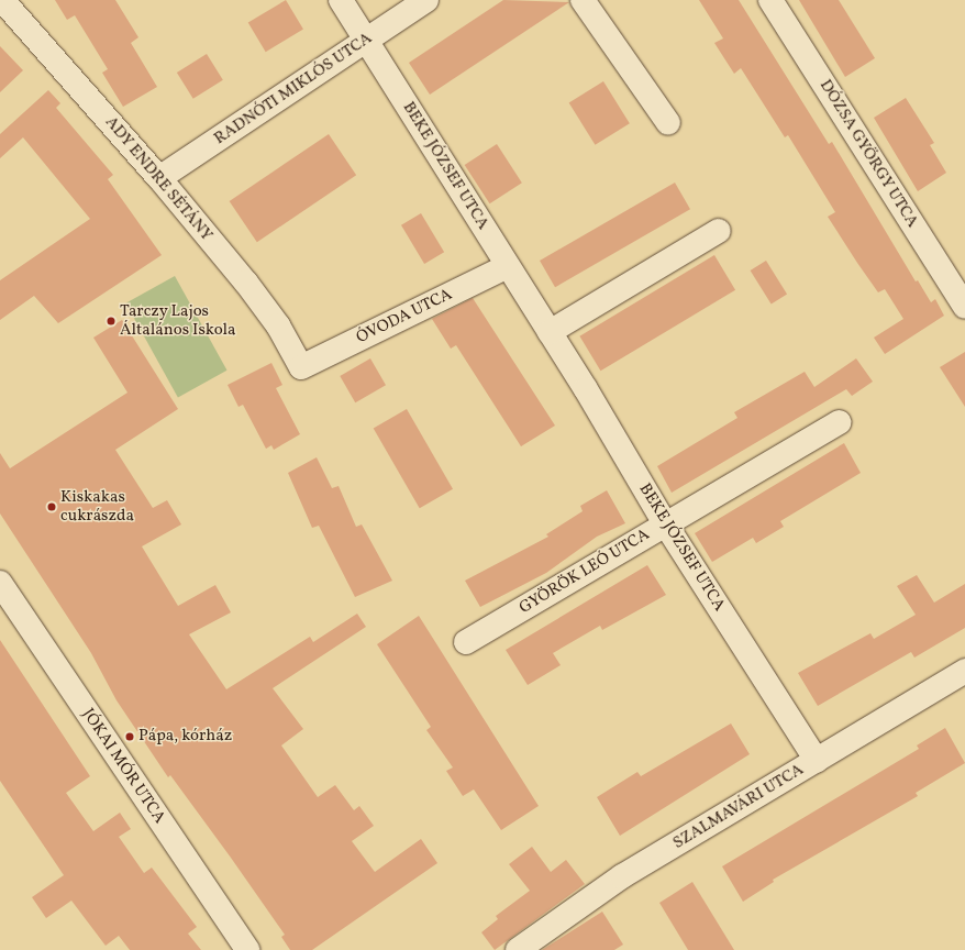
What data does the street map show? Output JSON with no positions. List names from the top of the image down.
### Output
{
  "streets": {
    "street": [
      "RADNÓTI MIKLÓS UTCA",
      "DÓZSA GYÖRGY UTCA",
      "BEKE JÓZSEF UTCA",
      "ADY ENDRE SÉTÁNY",
      "ÓVODA UTCA",
      "GYÖRÖK LEÓ UTCA",
      "JÓKAI MÓR UTCA",
      "SZALMAVÁRI UTCA"
    ]
  },
  "crossings": [
    ["RADNÓTI MIKLÓS UTCA", "BEKE JÓZSEF UTCA"],
    ["RADNÓTI MIKLÓS UTCA", "ADY ENDRE SÉTÁNY"],
    ["BEKE JÓZSEF UTCA", "ÓVODA UTCA"],
    ["BEKE JÓZSEF UTCA", "GYÖRÖK LEÓ UTCA"],
    ["BEKE JÓZSEF UTCA", "SZALMAVÁRI UTCA"],
    ["ADY ENDRE SÉTÁNY", "ÓVODA UTCA"]
  ],
  "places": ["Tarczy Lajos Általános Iskola", "Kiskakas cukrászda", "Pápa, kórház"]
}
